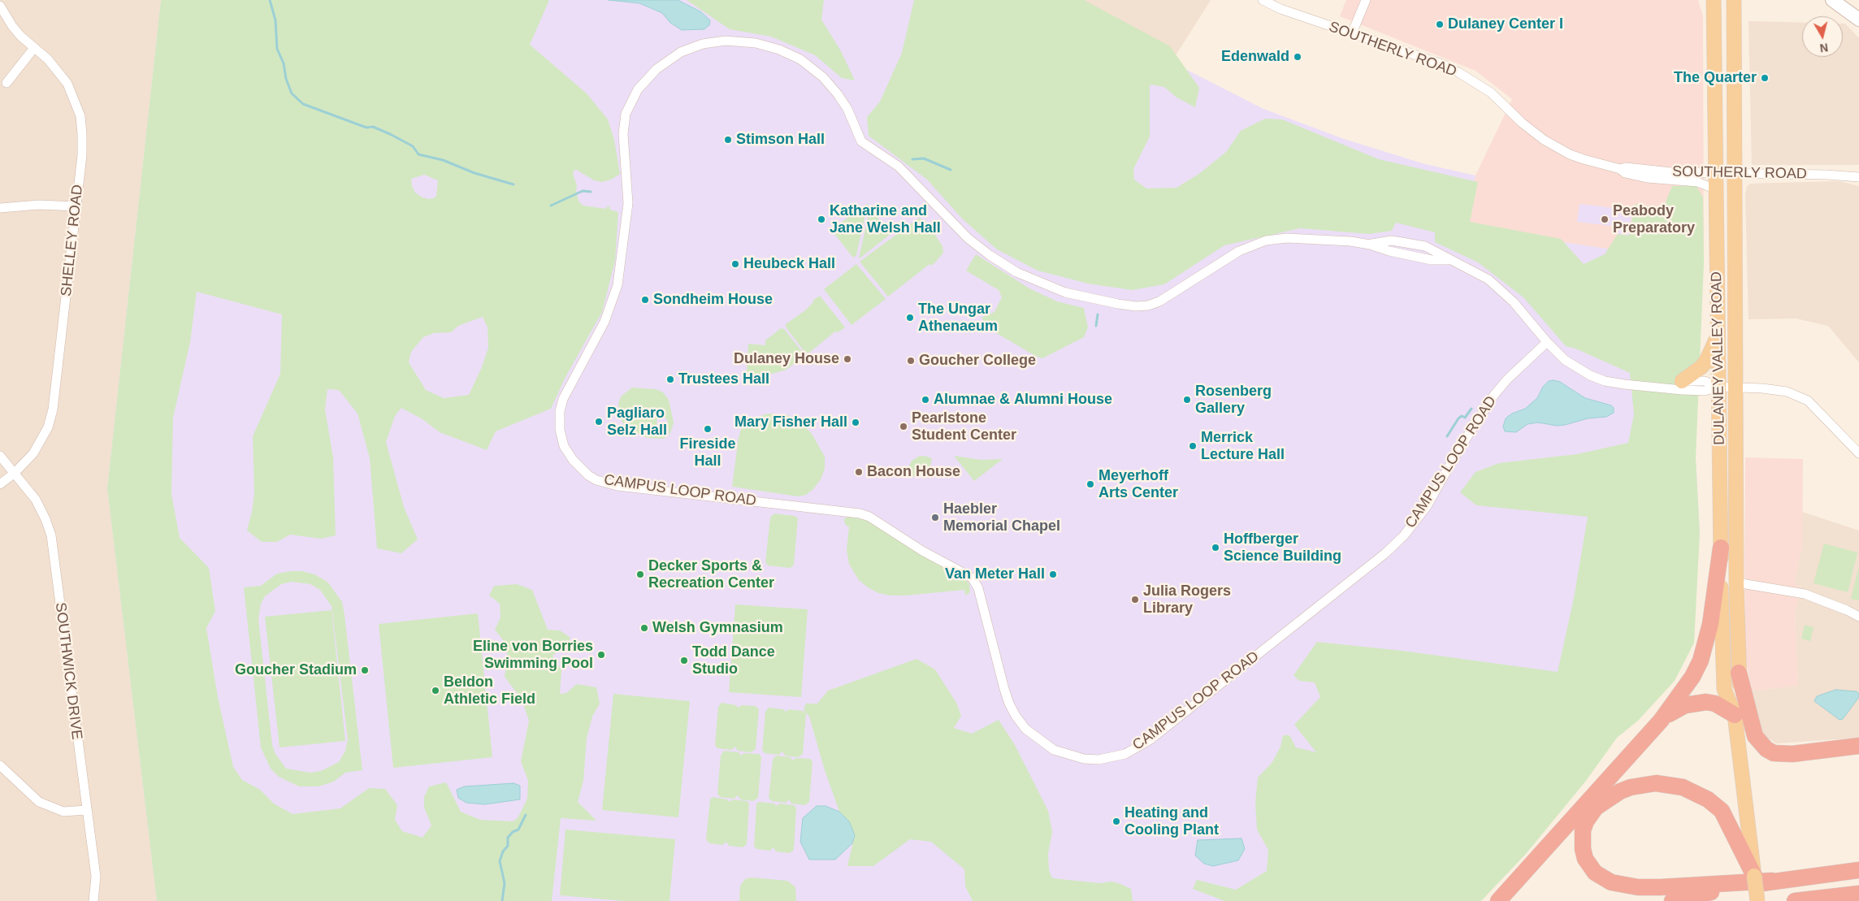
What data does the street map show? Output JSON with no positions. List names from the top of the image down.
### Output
{
  "streets": {
    "main road": ["DULANEY VALLEY ROAD"],
    "street": [
      "SOUTHERLY ROAD",
      "SHELLEY ROAD",
      "CAMPUS LOOP ROAD",
      "SOUTHWICK DRIVE"
    ]
  },
  "crossings": [
    ["SOUTHERLY ROAD", "DULANEY VALLEY ROAD"],
    ["SHELLEY ROAD", "SOUTHWICK DRIVE"],
    ["DULANEY VALLEY ROAD", "CAMPUS LOOP ROAD"]
  ],
  "places": [
    "Dulaney Center I",
    "Edenwald",
    "The Quarter",
    "Stimson Hall",
    "Katharine and Jane Welsh Hall",
    "Peabody Preparatory",
    "Heubeck Hall",
    "Sondheim House",
    "The Ungar Athenaeum",
    "Dulaney House",
    "Goucher College",
    "Trustees Hall",
    "Alumnae & Alumni House",
    "Rosenberg Gallery",
    "Pagliaro Selz Hall",
    "Mary Fisher Hall",
    "Pearlstone Student Center",
    "Fireside Hall",
    "Merrick Lecture Hall",
    "Bacon House",
    "Meyerhoff Arts Center",
    "Haebler Memorial Chapel",
    "Hoffberger Science Building",
    "Decker Sports & Recreation Center",
    "Van Meter Hall",
    "Julia Rogers Library",
    "Welsh Gymnasium",
    "Eline von Borries Swimming Pool",
    "Todd Dance Studio",
    "Goucher Stadium",
    "Beldon Athletic Field",
    "Heating and Cooling Plant"
  ],
  "north": "bottom"
}
